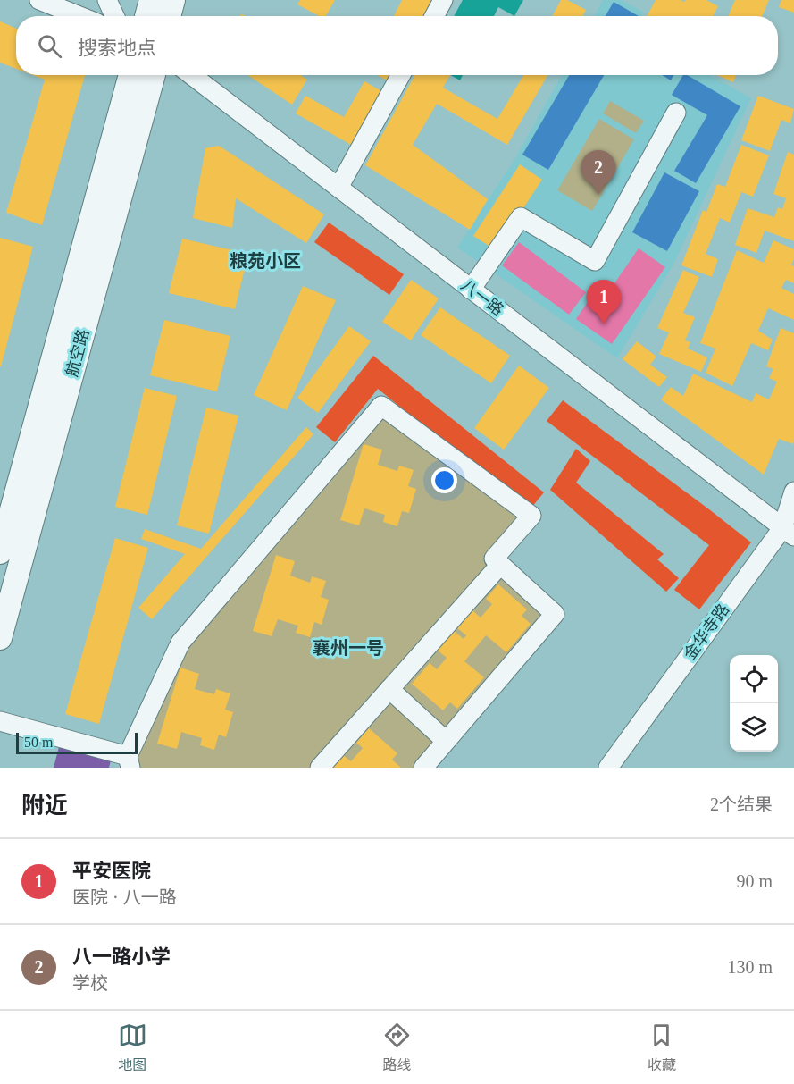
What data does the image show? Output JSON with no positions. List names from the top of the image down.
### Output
{
  "streets": {
    "main road": ["航空路"],
    "street": ["八一路", "金华寺路"]
  },
  "crossings": [
    ["八一路", "金华寺路"]
  ],
  "districts": ["粮苑小区", "襄州一号"],
  "scale_bar": "50 m",
  "page": {
    "search": "搜索地点",
    "pins": ["2", "1"],
    "scale": "50 m",
    "heading": ["附近", "2个结果"],
    "list": [
      {
        "mark": "1",
        "name": "平安医院",
        "note": "医院 · 八一路",
        "value": "90 m"
      },
      {
        "mark": "2",
        "name": "八一路小学",
        "note": "学校",
        "value": "130 m"
      }
    ],
    "nav": ["地图", "路线", "收藏"]
  }
}
